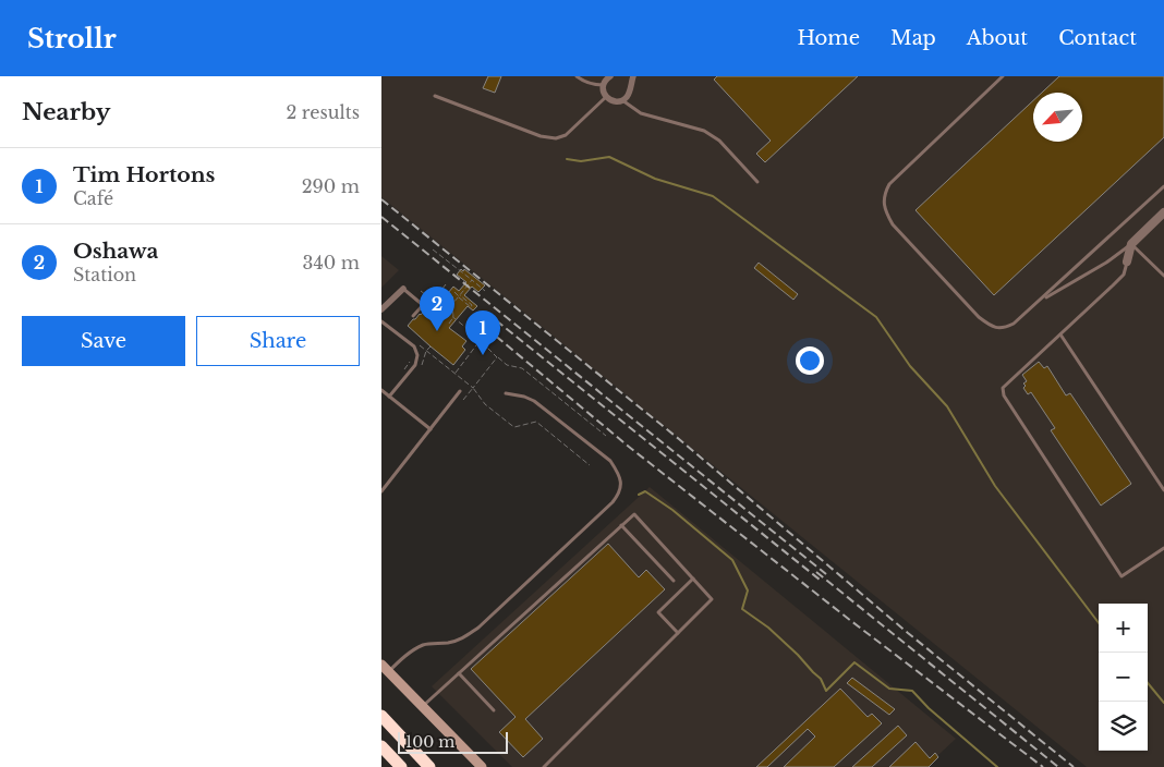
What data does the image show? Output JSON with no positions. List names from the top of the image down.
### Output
{
  "scale_bar": "100 m",
  "north": "bottom left",
  "page": {
    "header": "Strollr",
    "nav": [
      "Home",
      "Map",
      "About",
      "Contact"
    ],
    "heading": ["Nearby", "2 results"],
    "list": [
      {
        "mark": "1",
        "name": "Tim Hortons",
        "note": "Café",
        "value": "290 m"
      },
      {
        "mark": "2",
        "name": "Oshawa",
        "note": "Station",
        "value": "340 m"
      }
    ],
    "pins": ["2", "1"],
    "buttons": ["Save", "Share"],
    "map_buttons": ["+", "−"],
    "scale": "100 m"
  }
}
